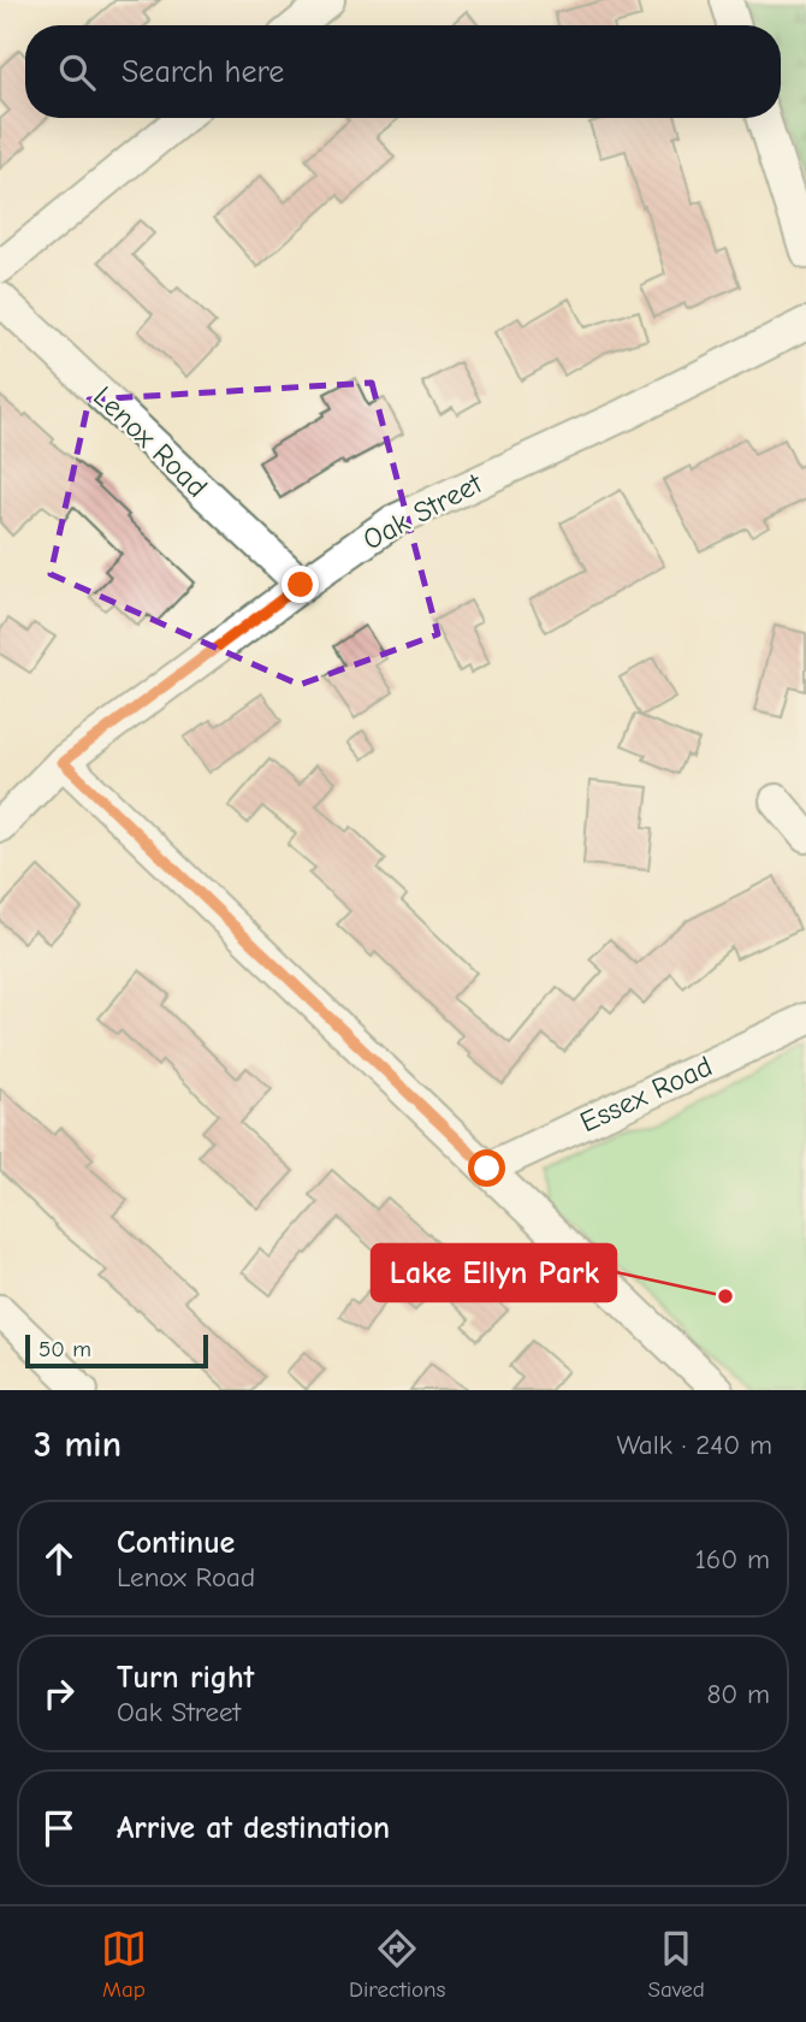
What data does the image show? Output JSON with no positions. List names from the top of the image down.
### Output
{
  "streets": {
    "street": ["Lenox Road", "Oak Street", "Essex Road"]
  },
  "crossings": [
    ["Lenox Road", "Oak Street"]
  ],
  "places": ["Lake Ellyn Park"],
  "scale_bar": "50 m",
  "page": {
    "search": "Search here",
    "scale": "50 m",
    "heading": ["3 min", "Walk · 240 m"],
    "list": [
      ["Continue", "Lenox Road", "160 m"],
      ["Turn right", "Oak Street", "80 m"],
      "Arrive at destination"
    ],
    "nav": ["Map", "Directions", "Saved"]
  }
}
